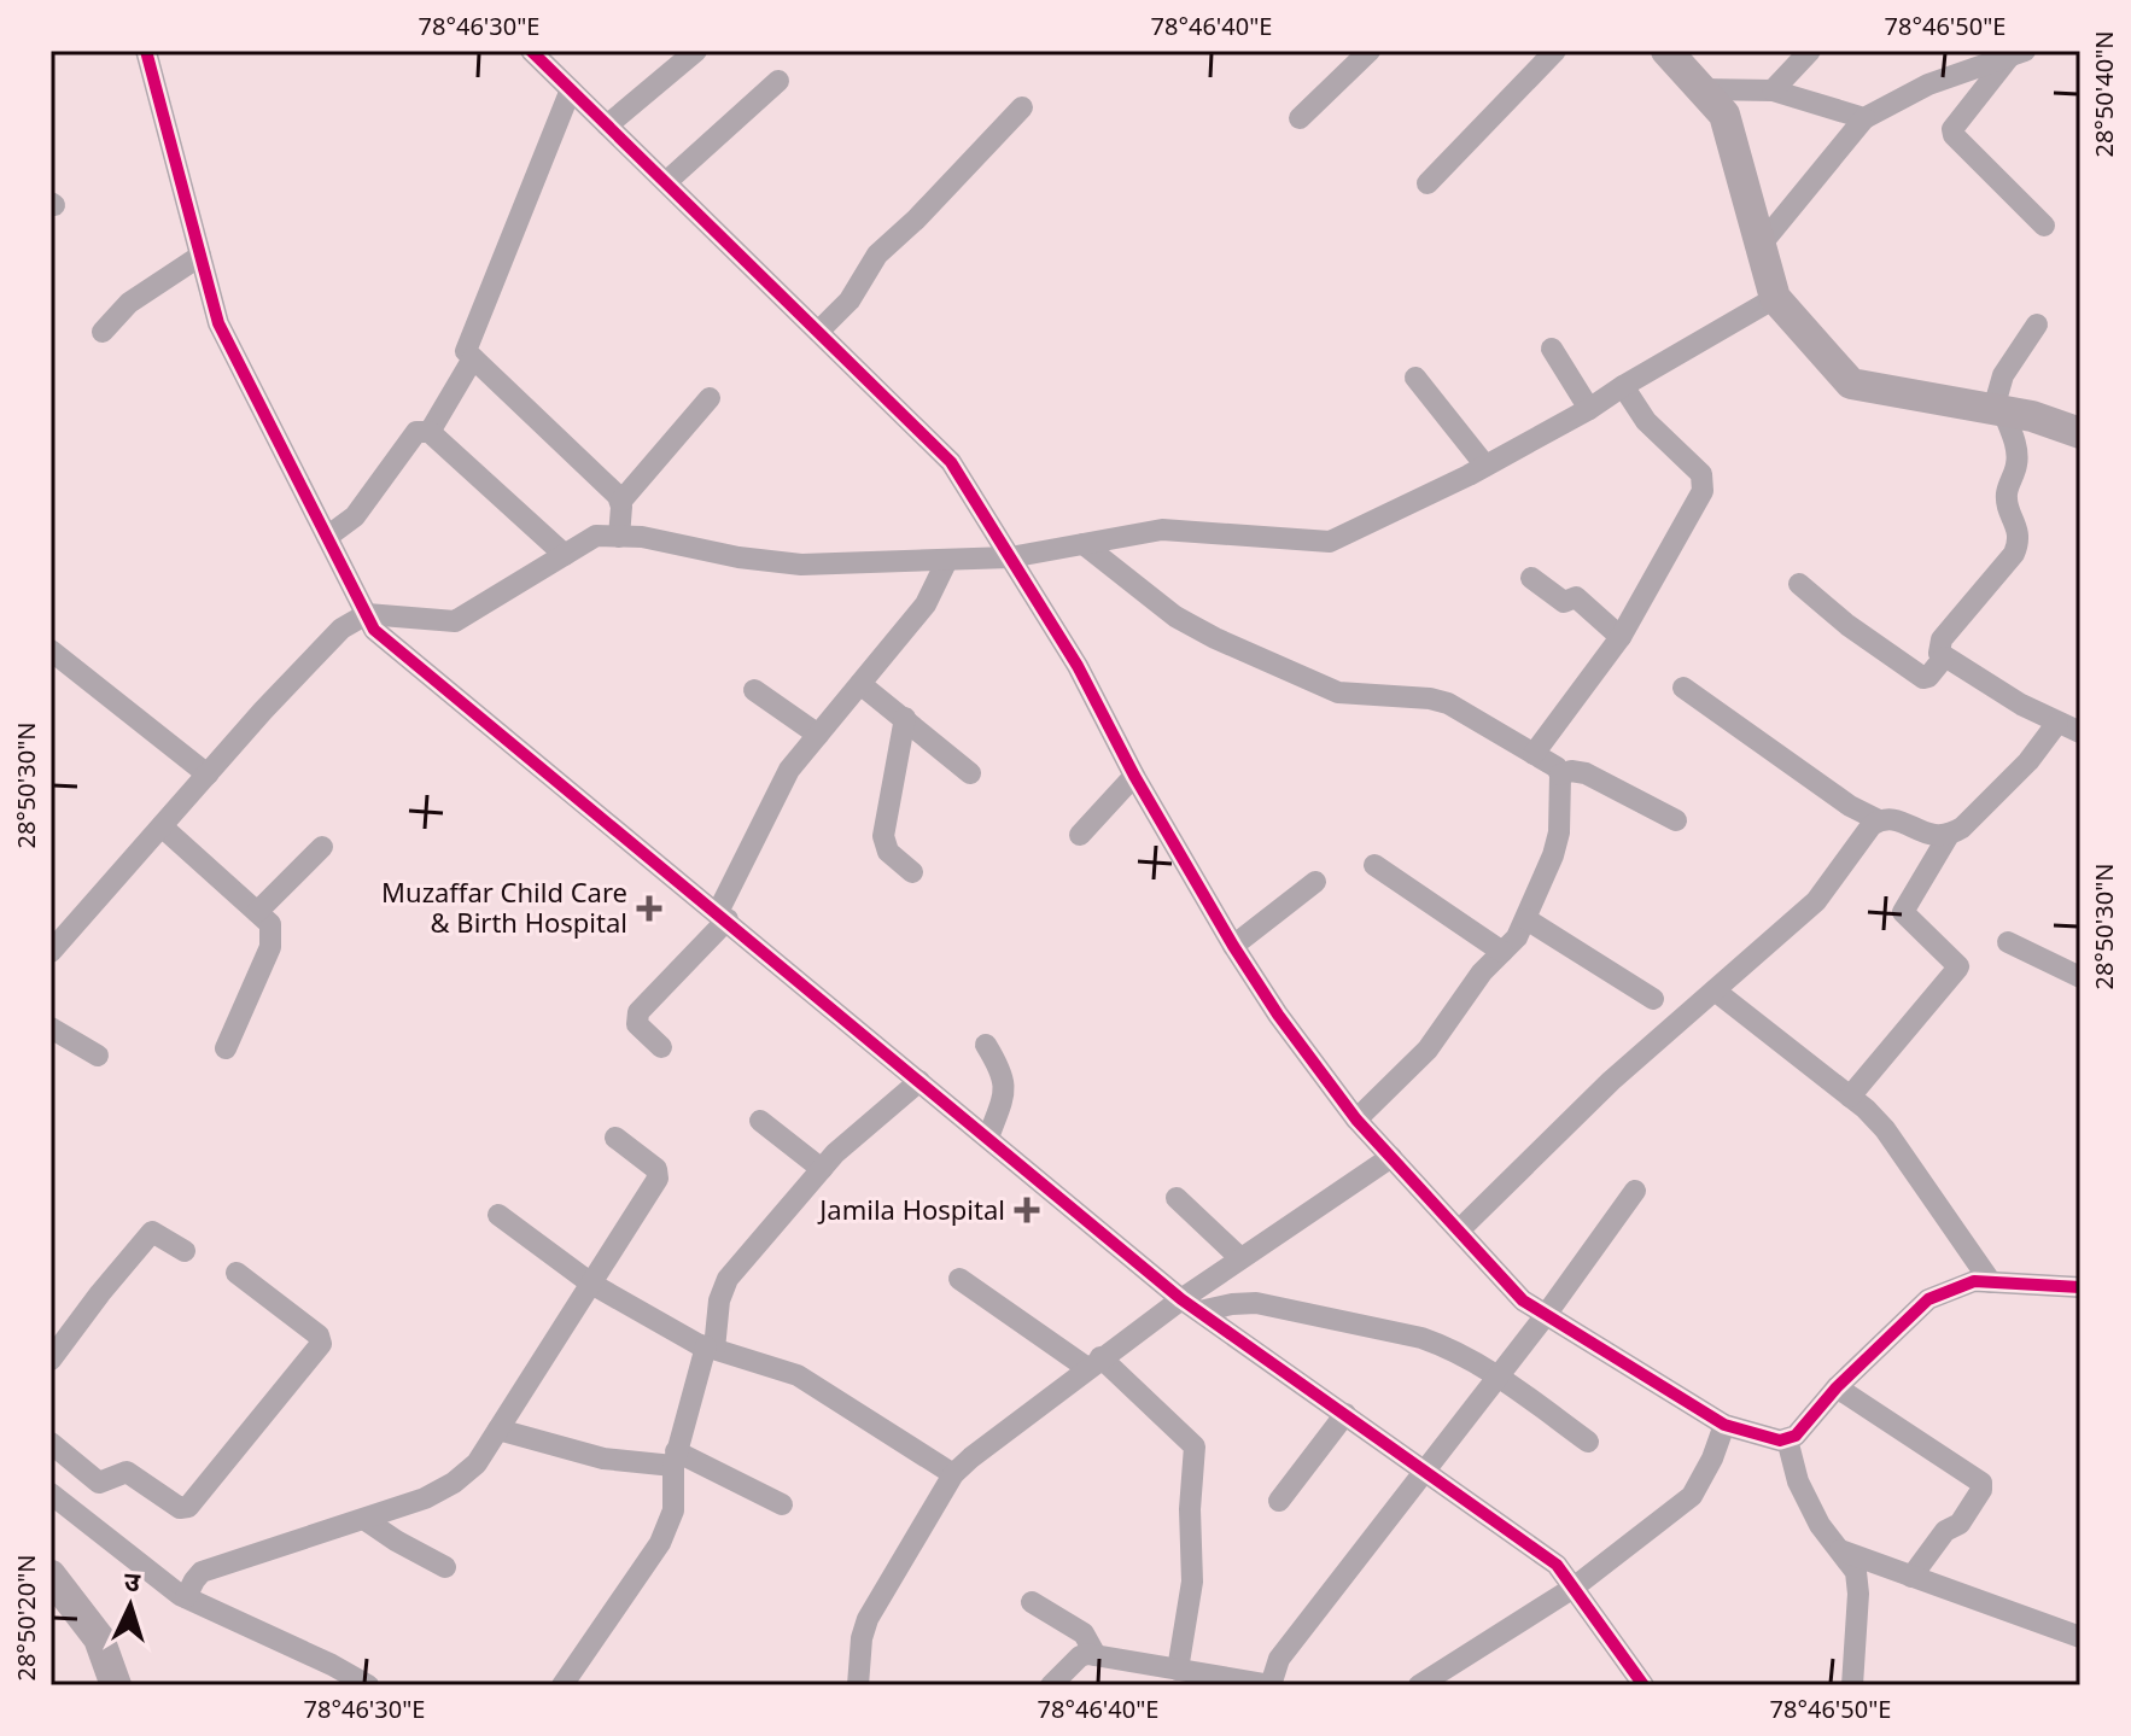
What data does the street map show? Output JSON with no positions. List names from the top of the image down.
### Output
{
  "places": {
    "health": ["Muzaffar Child Care & Birth Hospital", "Jamila Hospital"]
  },
  "north": "top",
  "coordinates": [
    "78°46'30\"E",
    "78°46'40\"E",
    "78°46'50\"E",
    "28°50'40\"N",
    "28°50'30\"N",
    "28°50'20\"N"
  ]
}
